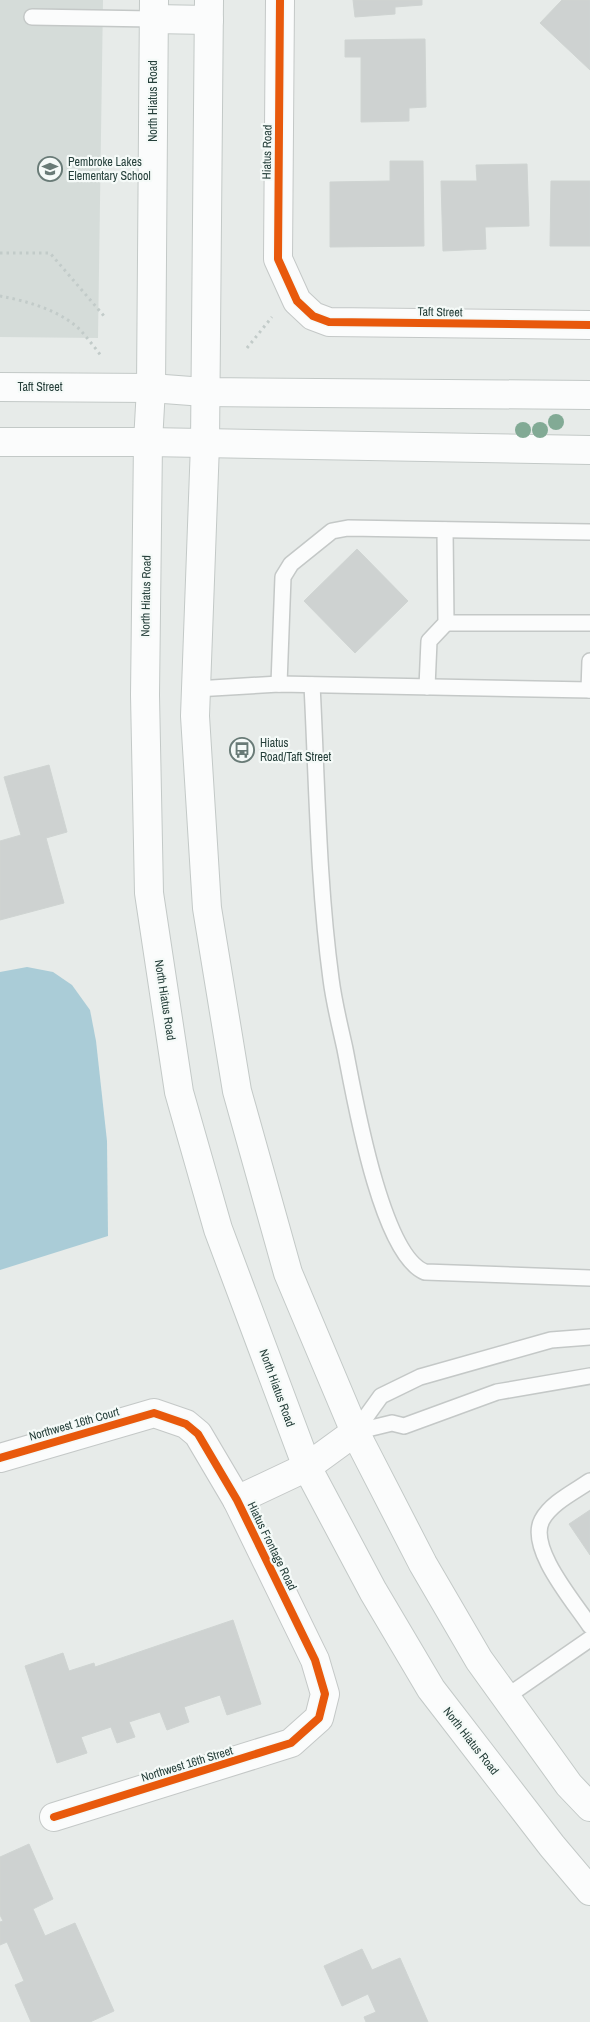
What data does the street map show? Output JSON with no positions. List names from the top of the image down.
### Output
{
  "streets": {
    "main road": [
      "North Hiatus Road",
      "Hiatus Road",
      "Taft Street",
      "Northwest 16th Court",
      "Hiatus Frontage Road",
      "Northwest 16th Street"
    ]
  },
  "crossings": [
    ["North Hiatus Road", "Taft Street"],
    ["Hiatus Road", "Taft Street"],
    ["Northwest 16th Court", "Hiatus Frontage Road"],
    ["Hiatus Frontage Road", "Northwest 16th Street"]
  ],
  "places": {
    "school or university": ["Pembroke Lakes Elementary School"],
    "bus stop": ["Hiatus Road/Taft Street"]
  }
}
